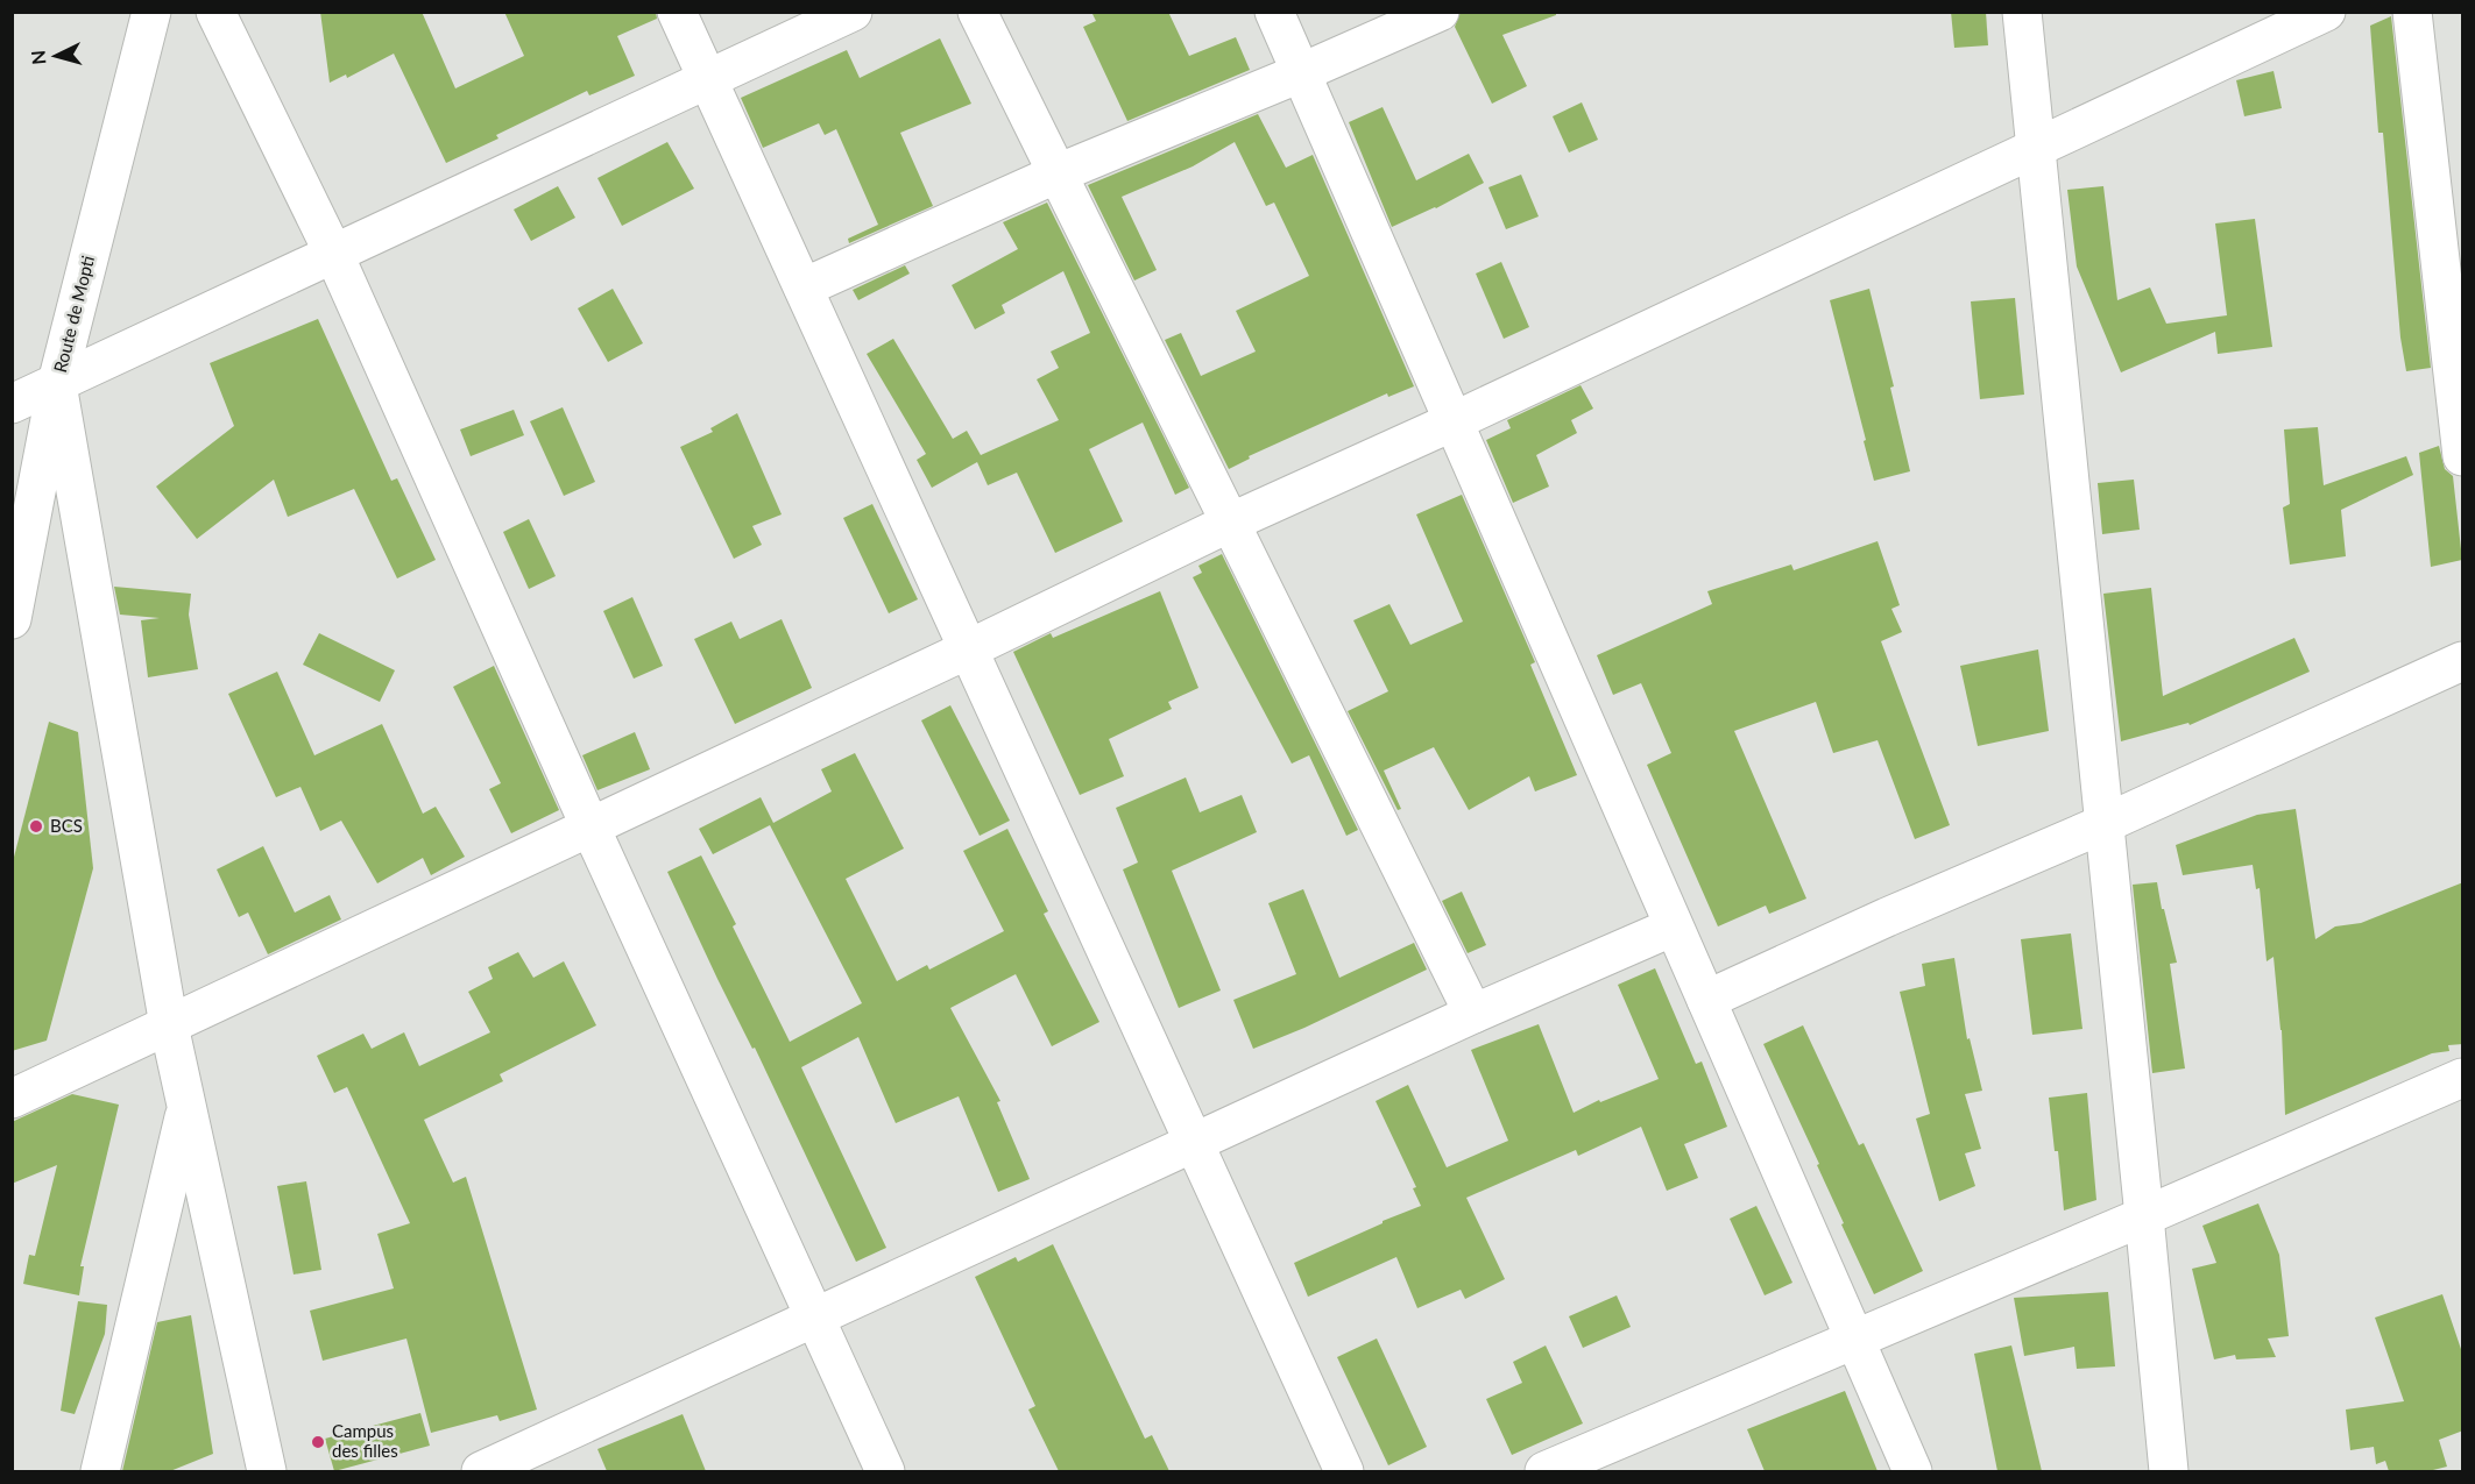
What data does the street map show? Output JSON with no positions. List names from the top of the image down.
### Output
{
  "streets": {
    "main road": ["Route de Mopti"]
  },
  "places": ["BCS", "Campus des filles"],
  "north": "left"
}
